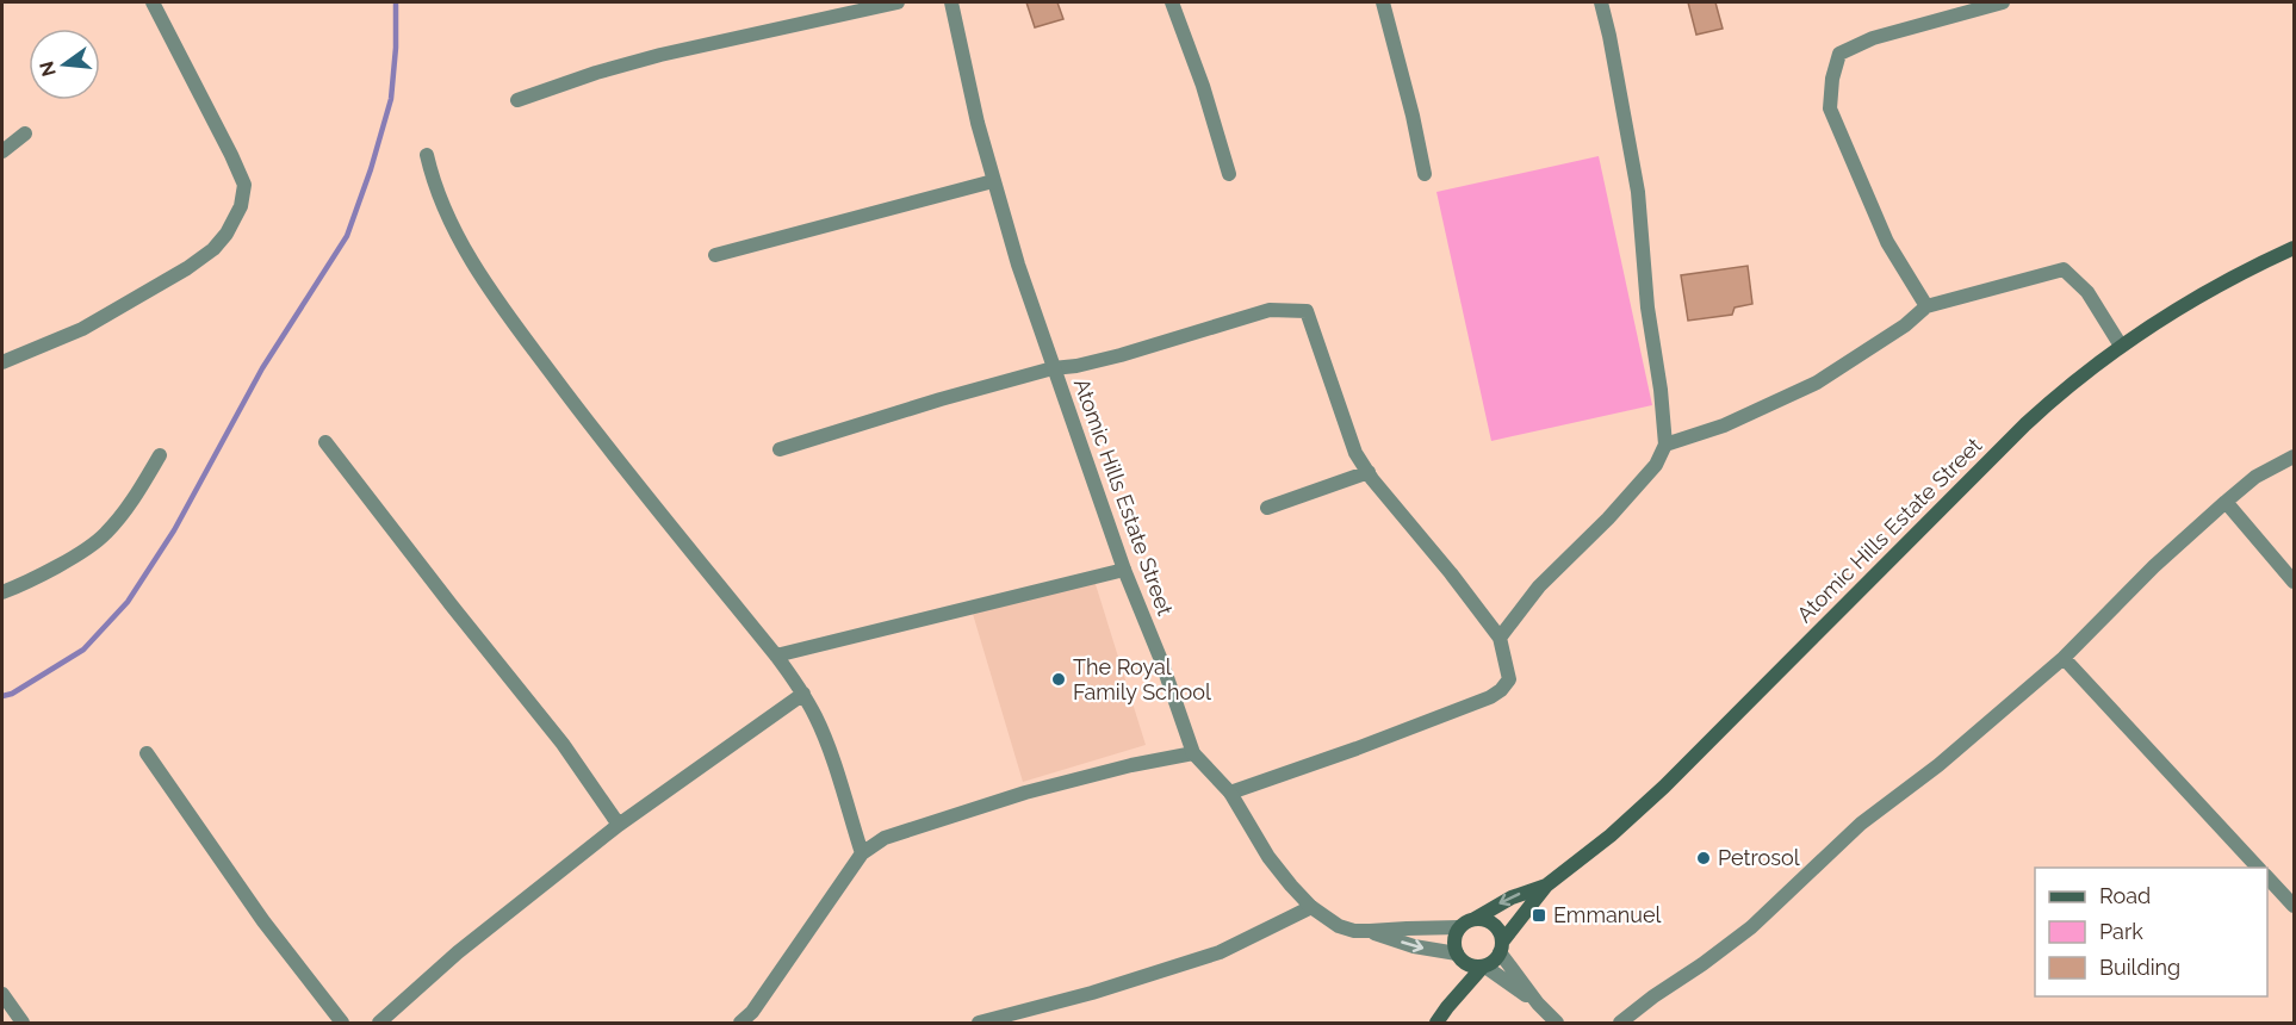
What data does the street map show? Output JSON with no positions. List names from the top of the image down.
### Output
{
  "streets": {
    "main road": ["Atomic Hills Estate Street"]
  },
  "places": {
    "other": ["The Royal Family School", "Petrosol"],
    "transit": ["Emmanuel"]
  },
  "legend": ["Road", "Park", "Building"],
  "north": "left"
}
